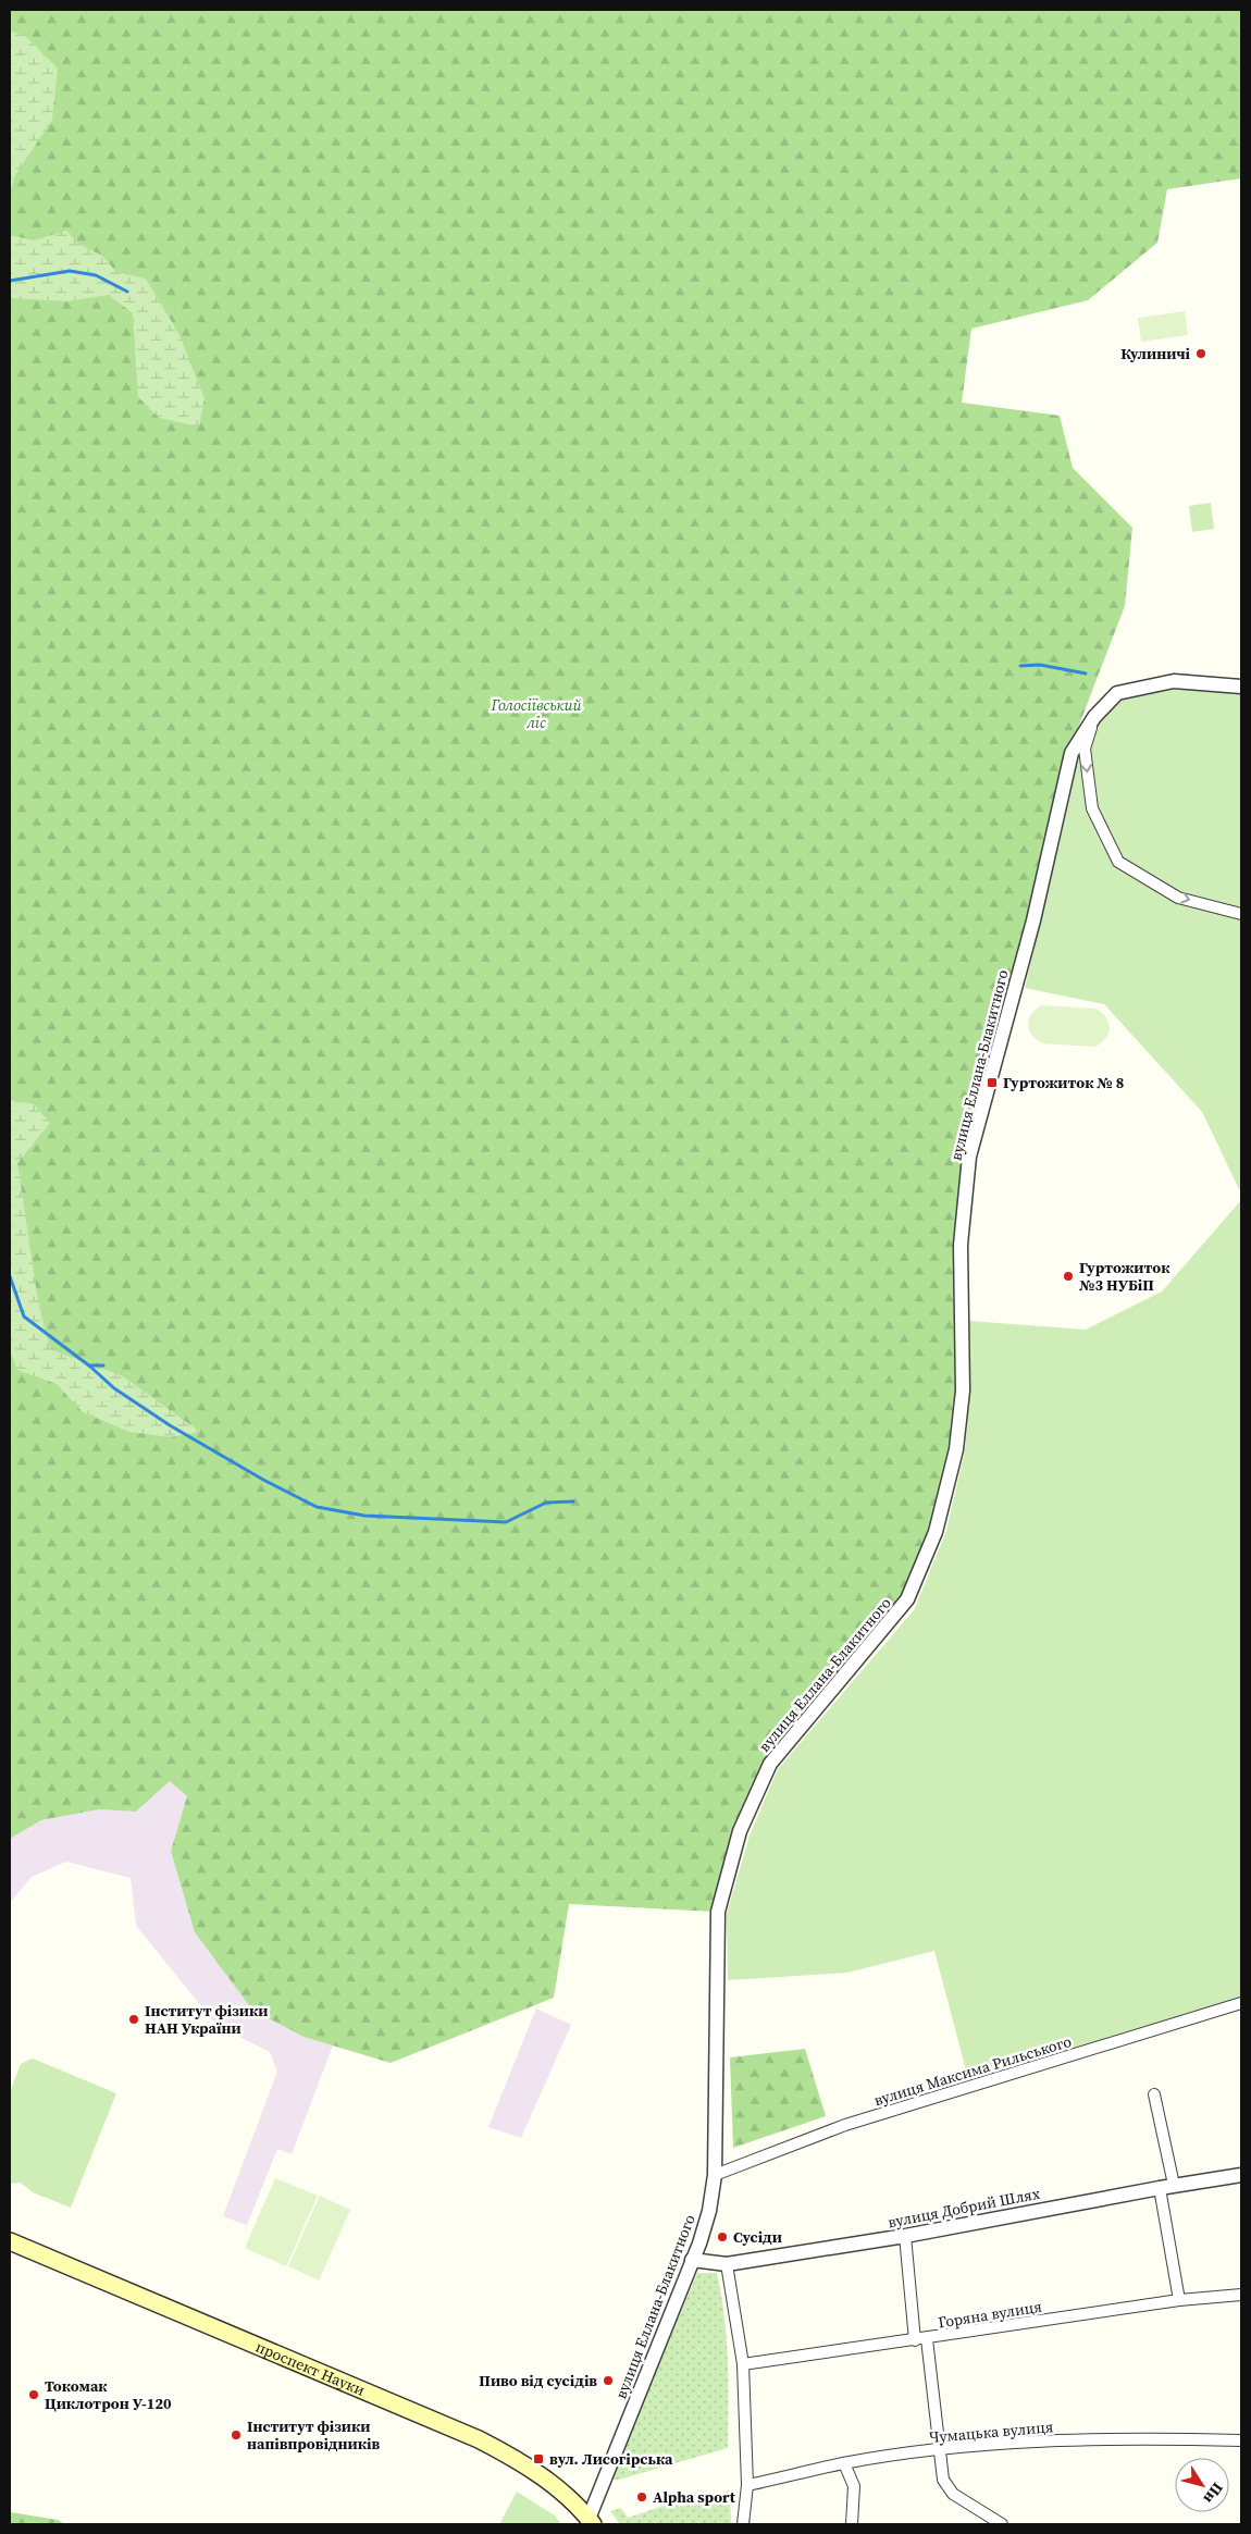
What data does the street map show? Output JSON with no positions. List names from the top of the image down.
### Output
{
  "streets": {
    "main road": ["проспект Науки"],
    "street": [
      "вулиця Еллана-Блакитного",
      "вулиця Максима Рильського",
      "вулиця Добрий Шлях",
      "Горяна вулиця",
      "Чумацька вулиця"
    ]
  },
  "crossings": [
    ["вулиця Еллана-Блакитного", "вулиця Максима Рильського"],
    ["вулиця Еллана-Блакитного", "вулиця Добрий Шлях"],
    ["вулиця Еллана-Блакитного", "проспект Науки"]
  ],
  "parks": ["Голосіївський ліс"],
  "places": {
    "other": [
      "Кулиничі",
      "Гуртожиток №3 НУБіП",
      "Інститут фізики НАН України",
      "Сусіди",
      "Пиво від сусідів",
      "Токомак Циклотрон У-120",
      "Інститут фізики напівпровідників",
      "Alpha sport"
    ],
    "transit": ["Гуртожиток № 8", "вул. Лисогірська"]
  },
  "north": "bottom right"
}
